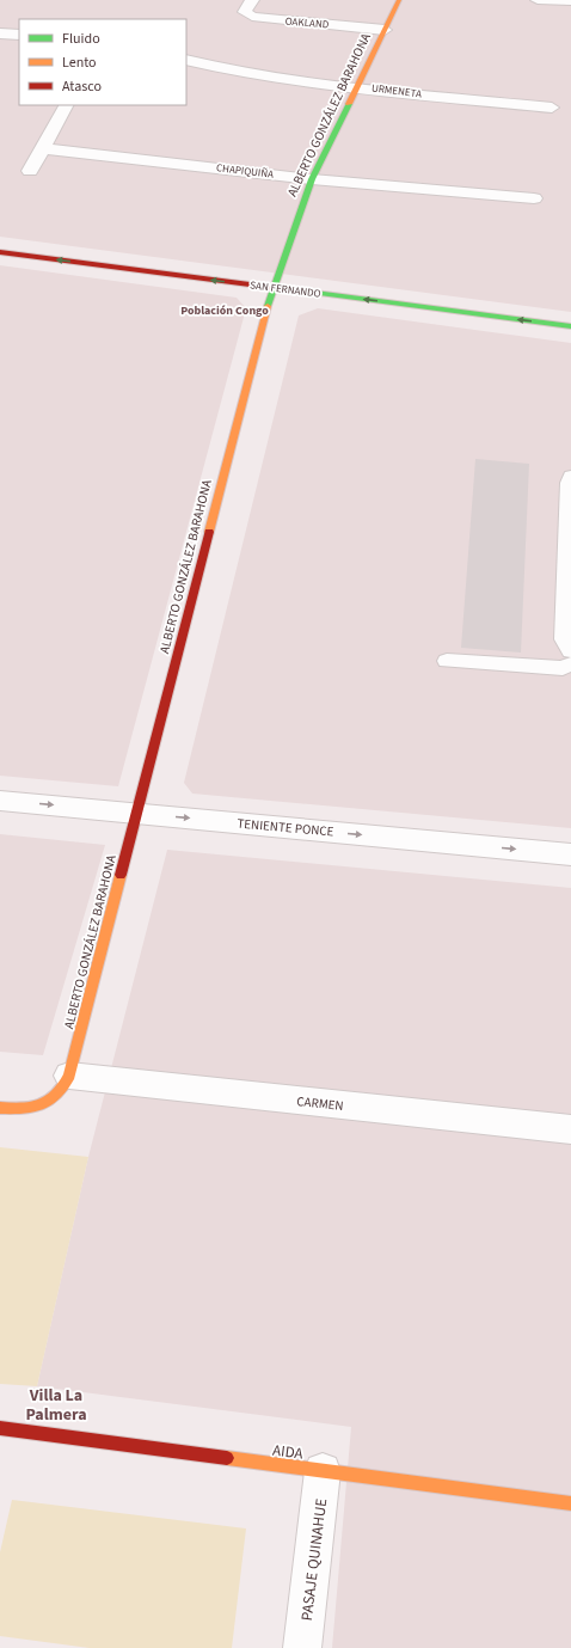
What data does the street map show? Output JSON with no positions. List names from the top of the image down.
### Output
{
  "streets": {
    "street": [
      "OAKLAND",
      "URMENETA",
      "ALBERTO GONZÁLEZ BARAHONA",
      "CHAPIQUIÑA",
      "SAN FERNANDO",
      "TENIENTE PONCE",
      "CARMEN",
      "AIDA",
      "PASAJE QUINAHUE"
    ]
  },
  "crossings": [
    ["OAKLAND", "ALBERTO GONZÁLEZ BARAHONA"],
    ["URMENETA", "ALBERTO GONZÁLEZ BARAHONA"],
    ["ALBERTO GONZÁLEZ BARAHONA", "CHAPIQUIÑA"],
    ["ALBERTO GONZÁLEZ BARAHONA", "SAN FERNANDO"],
    ["ALBERTO GONZÁLEZ BARAHONA", "TENIENTE PONCE"],
    ["ALBERTO GONZÁLEZ BARAHONA", "CARMEN"],
    ["AIDA", "PASAJE QUINAHUE"]
  ],
  "one_way": ["SAN FERNANDO", "TENIENTE PONCE"],
  "districts": ["Población Congo", "Villa La Palmera"],
  "legend": ["Fluido", "Lento", "Atasco"]
}
